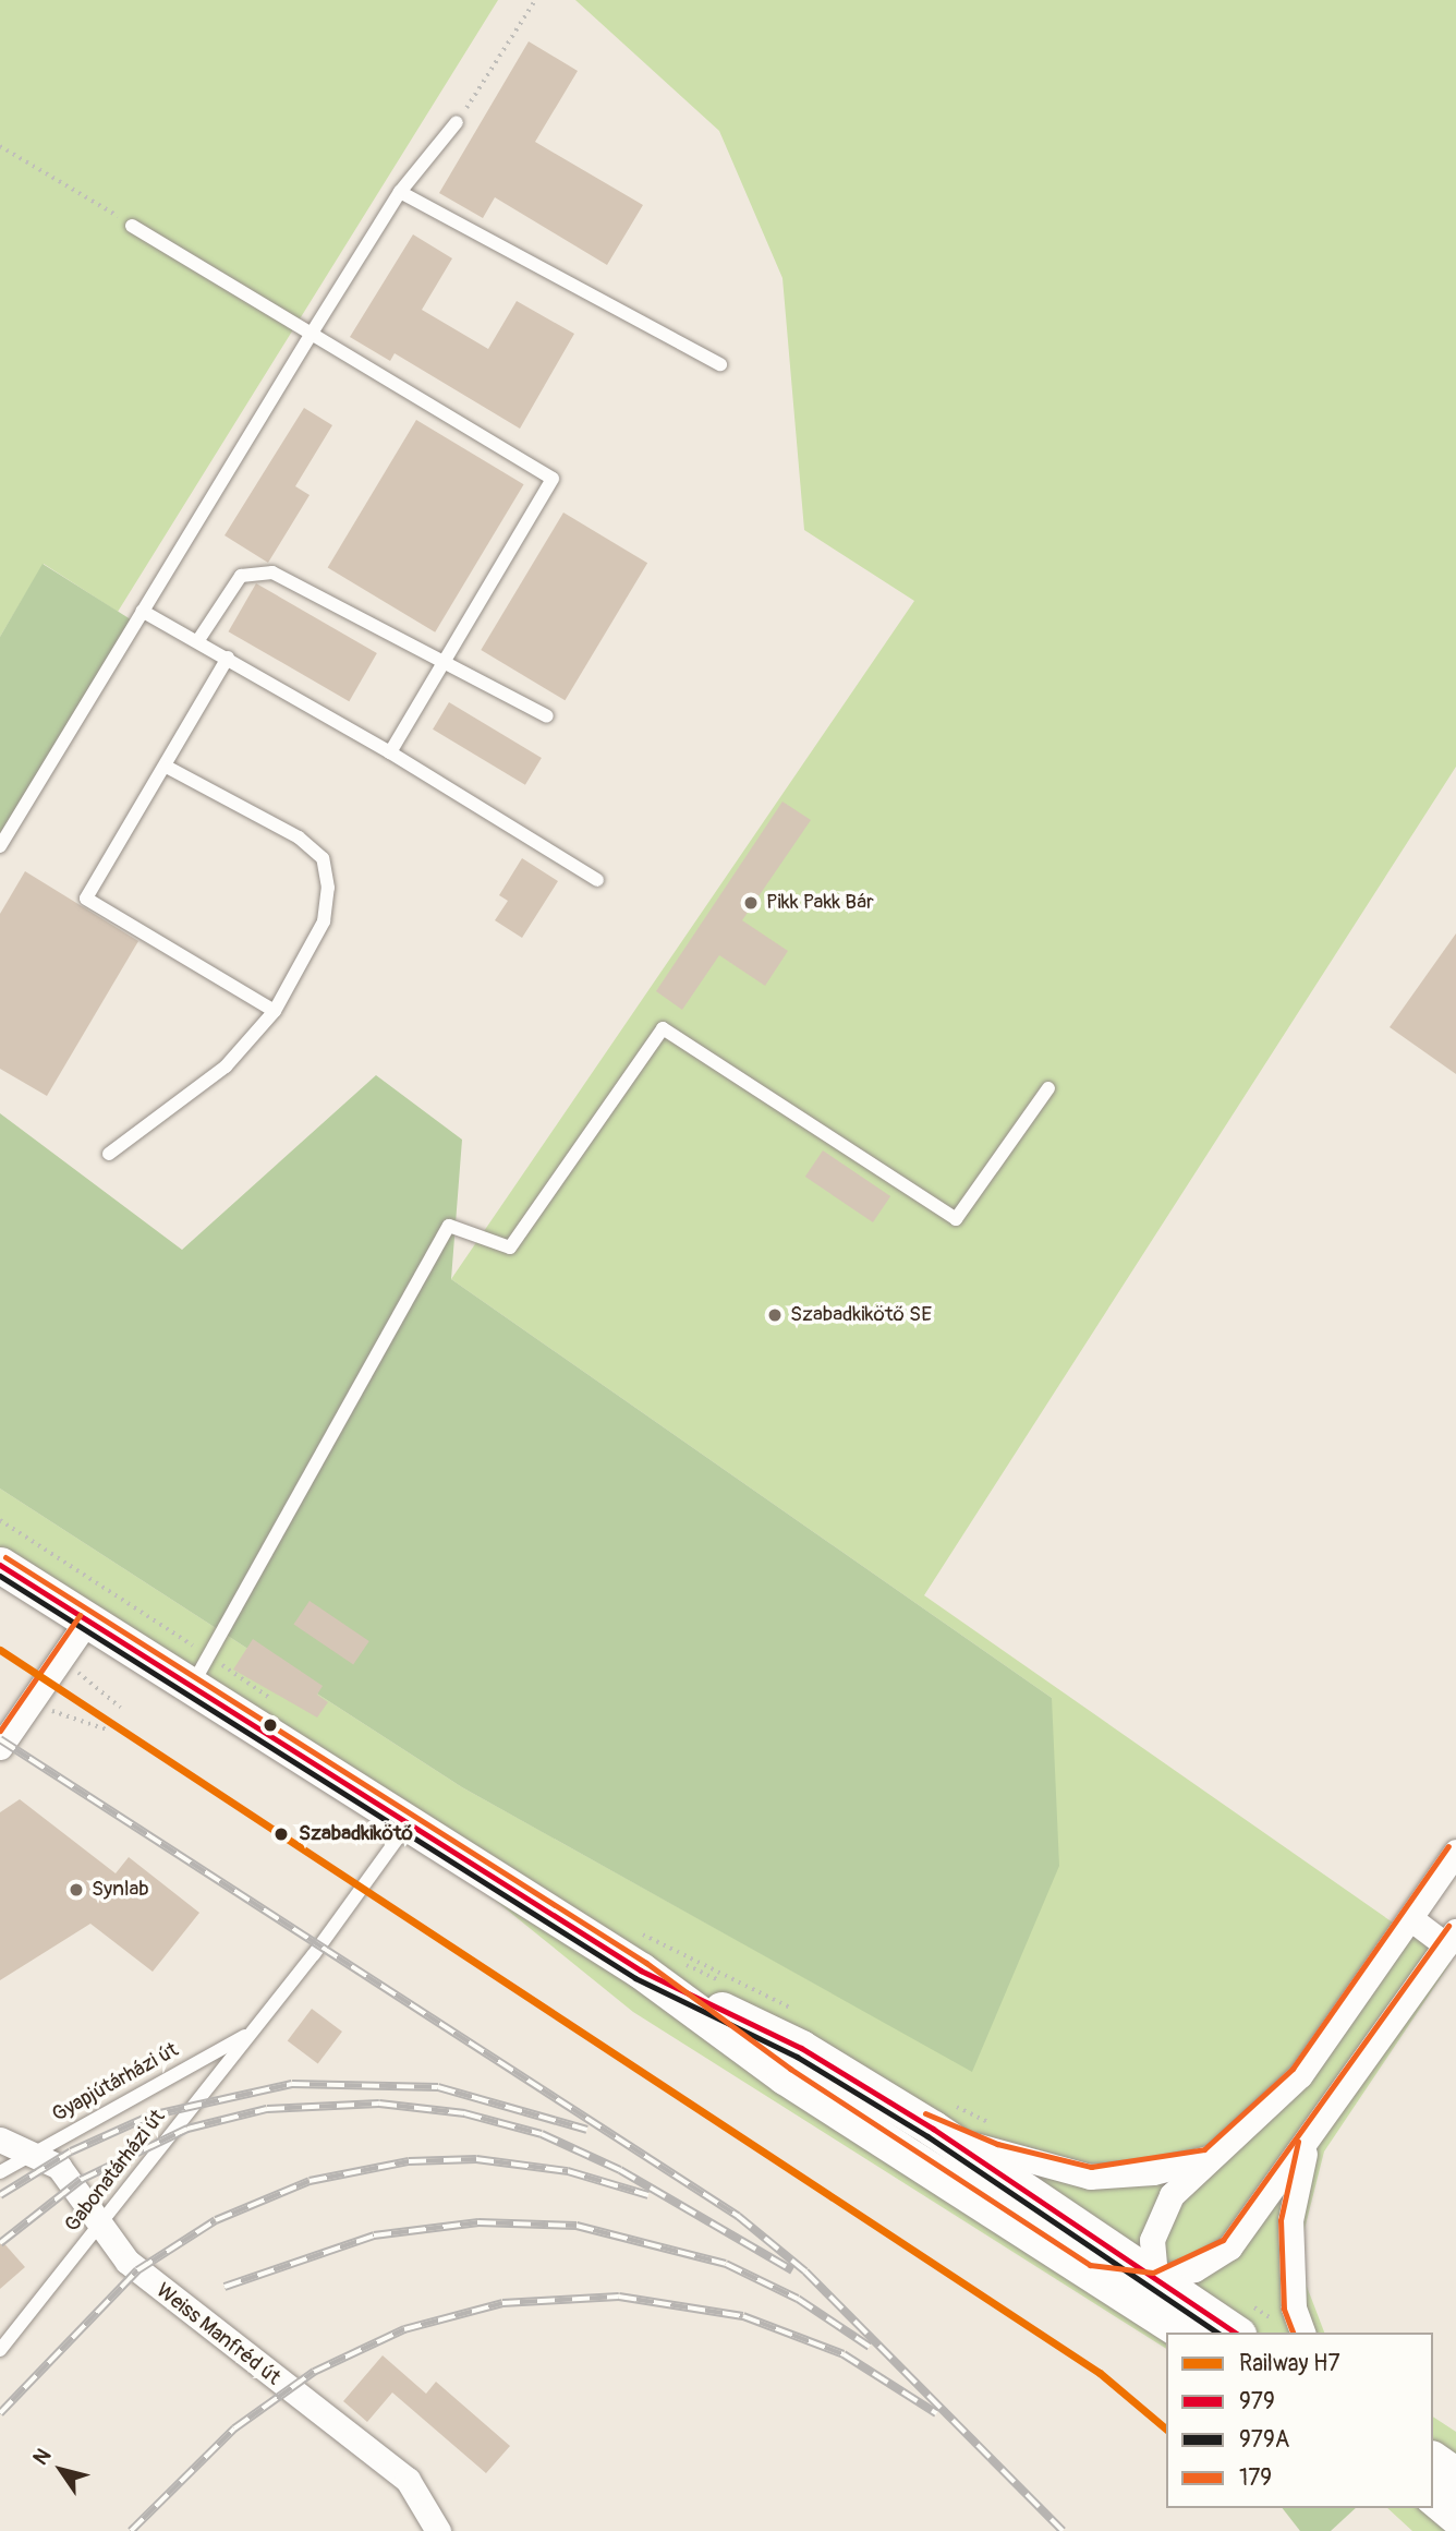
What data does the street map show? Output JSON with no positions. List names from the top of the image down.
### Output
{
  "streets": {
    "street": ["Weiss Manfréd út"],
    "lane": ["Gyapjútárházi út", "Gabonatárházi út"]
  },
  "crossings": [
    ["Gyapjútárházi út", "Gabonatárházi út"],
    ["Gyapjútárházi út", "Weiss Manfréd út"],
    ["Gabonatárházi út", "Weiss Manfréd út"]
  ],
  "places": [
    "Pikk Pakk Bár",
    "Szabadkikötő SE",
    "Szabadkikötő",
    "Synlab"
  ],
  "lines": [
    "transit line 179",
    "transit line 979",
    "transit line 979A",
    "rail line H7"
  ],
  "legend": [
    "Railway H7",
    "979",
    "979A",
    "179"
  ],
  "north": "top left"
}
